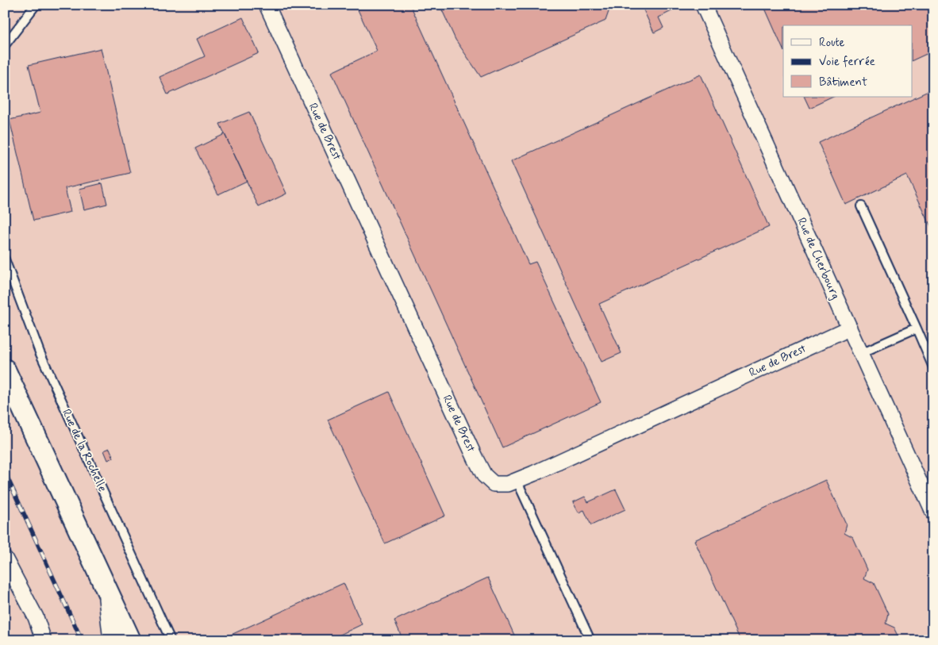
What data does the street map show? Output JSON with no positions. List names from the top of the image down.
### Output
{
  "streets": {
    "street": ["Rue de Brest", "Rue de Cherbourg"],
    "lane": ["Rue de la Rochelle"]
  },
  "crossings": [
    ["Rue de Brest", "Rue de Cherbourg"]
  ],
  "legend": ["Route", "Voie ferrée", "Bâtiment"]
}
